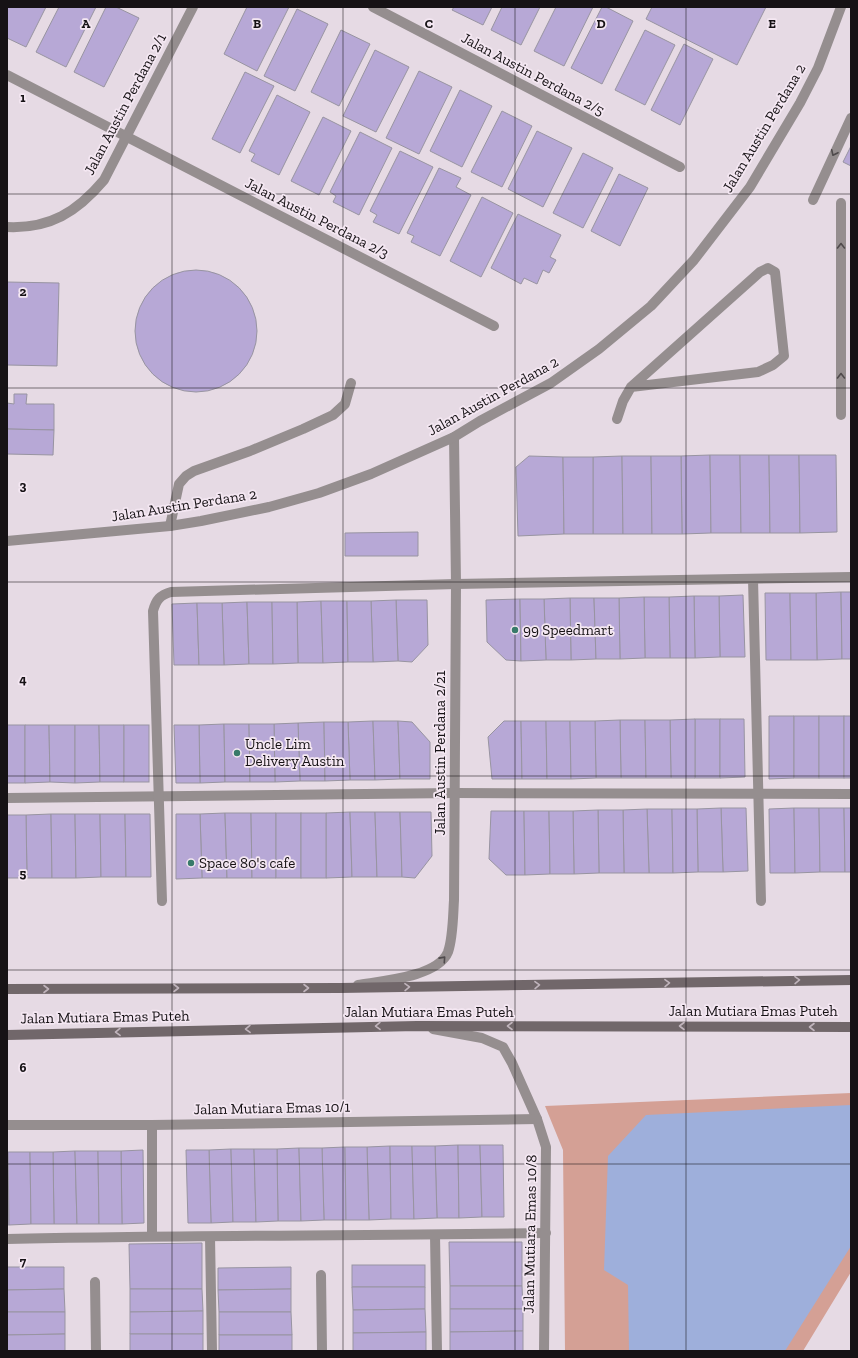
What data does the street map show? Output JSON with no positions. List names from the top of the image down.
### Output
{
  "streets": {
    "street": [
      "Jalan Austin Perdana 2/5",
      "Jalan Austin Perdana 2/1",
      "Jalan Austin Perdana 2",
      "Jalan Austin Perdana 2/3",
      "Jalan Austin Perdana 2/21",
      "Jalan Mutiara Emas Puteh",
      "Jalan Mutiara Emas 10/1",
      "Jalan Mutiara Emas 10/8"
    ]
  },
  "crossings": [
    ["Jalan Austin Perdana 2/1", "Jalan Austin Perdana 2/3"],
    ["Jalan Austin Perdana 2", "Jalan Austin Perdana 2/21"],
    ["Jalan Austin Perdana 2/21", "Jalan Mutiara Emas Puteh"],
    ["Jalan Mutiara Emas Puteh", "Jalan Mutiara Emas 10/8"],
    ["Jalan Mutiara Emas 10/1", "Jalan Mutiara Emas 10/8"]
  ],
  "one_way": ["Jalan Austin Perdana 2/21"],
  "places": ["99 Speedmart", "Uncle Lim Delivery Austin", "Space 80's cafe"],
  "grid": {
    "columns": [
      "A",
      "B",
      "C",
      "D",
      "E"
    ],
    "rows": [
      "1",
      "2",
      "3",
      "4",
      "5",
      "6",
      "7"
    ]
  }
}
